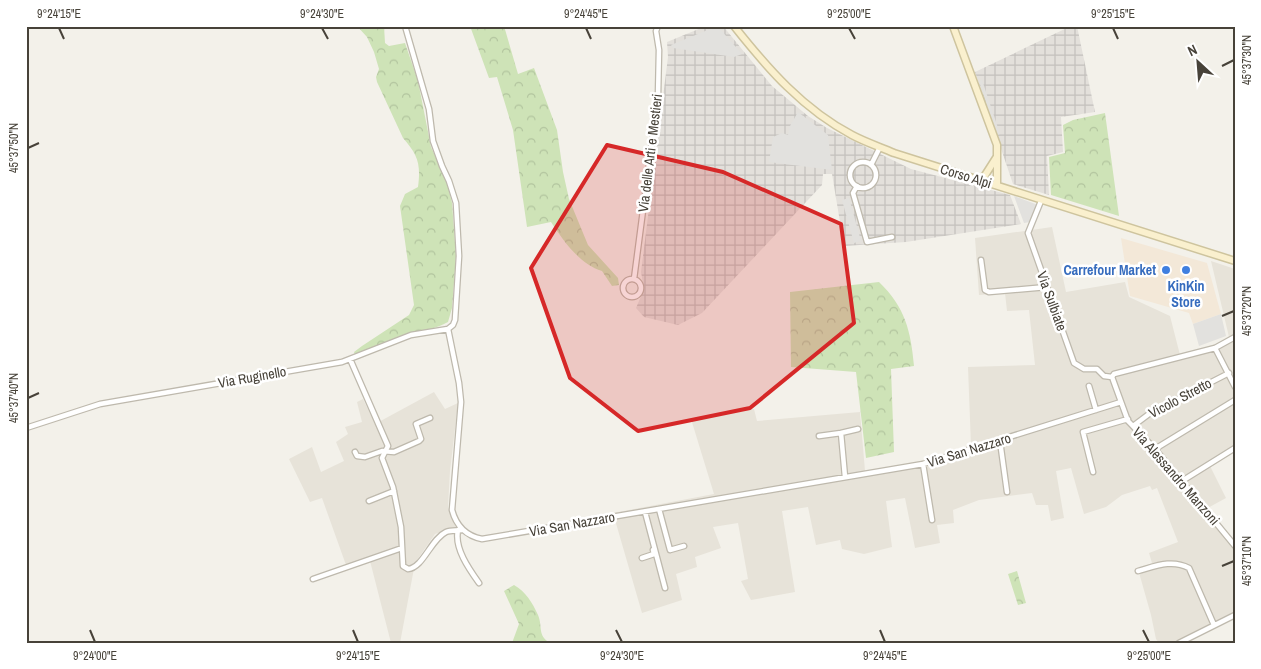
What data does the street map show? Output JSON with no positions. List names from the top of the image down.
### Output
{
  "streets": {
    "main road": ["Corso Alpi"],
    "street": [
      "Via delle Arti e Mestieri",
      "Via Sulbiate",
      "Via Ruginello",
      "Vicolo Stretto",
      "Via San Nazzaro",
      "Via Alessandro Manzoni"
    ]
  },
  "crossings": [
    ["Corso Alpi", "Via Sulbiate"],
    ["Via Sulbiate", "Via Alessandro Manzoni"],
    ["Vicolo Stretto", "Via Alessandro Manzoni"],
    ["Via San Nazzaro", "Via Alessandro Manzoni"]
  ],
  "places": ["Carrefour Market", "KinKin Store"],
  "north": "top left",
  "coordinates": [
    "9°24'15\"E",
    "9°24'30\"E",
    "9°24'45\"E",
    "9°25'00\"E",
    "9°25'15\"E",
    "45°37'30\"N",
    "45°37'50\"N",
    "45°37'20\"N",
    "45°37'40\"N",
    "45°37'10\"N",
    "9°24'00\"E"
  ]
}
